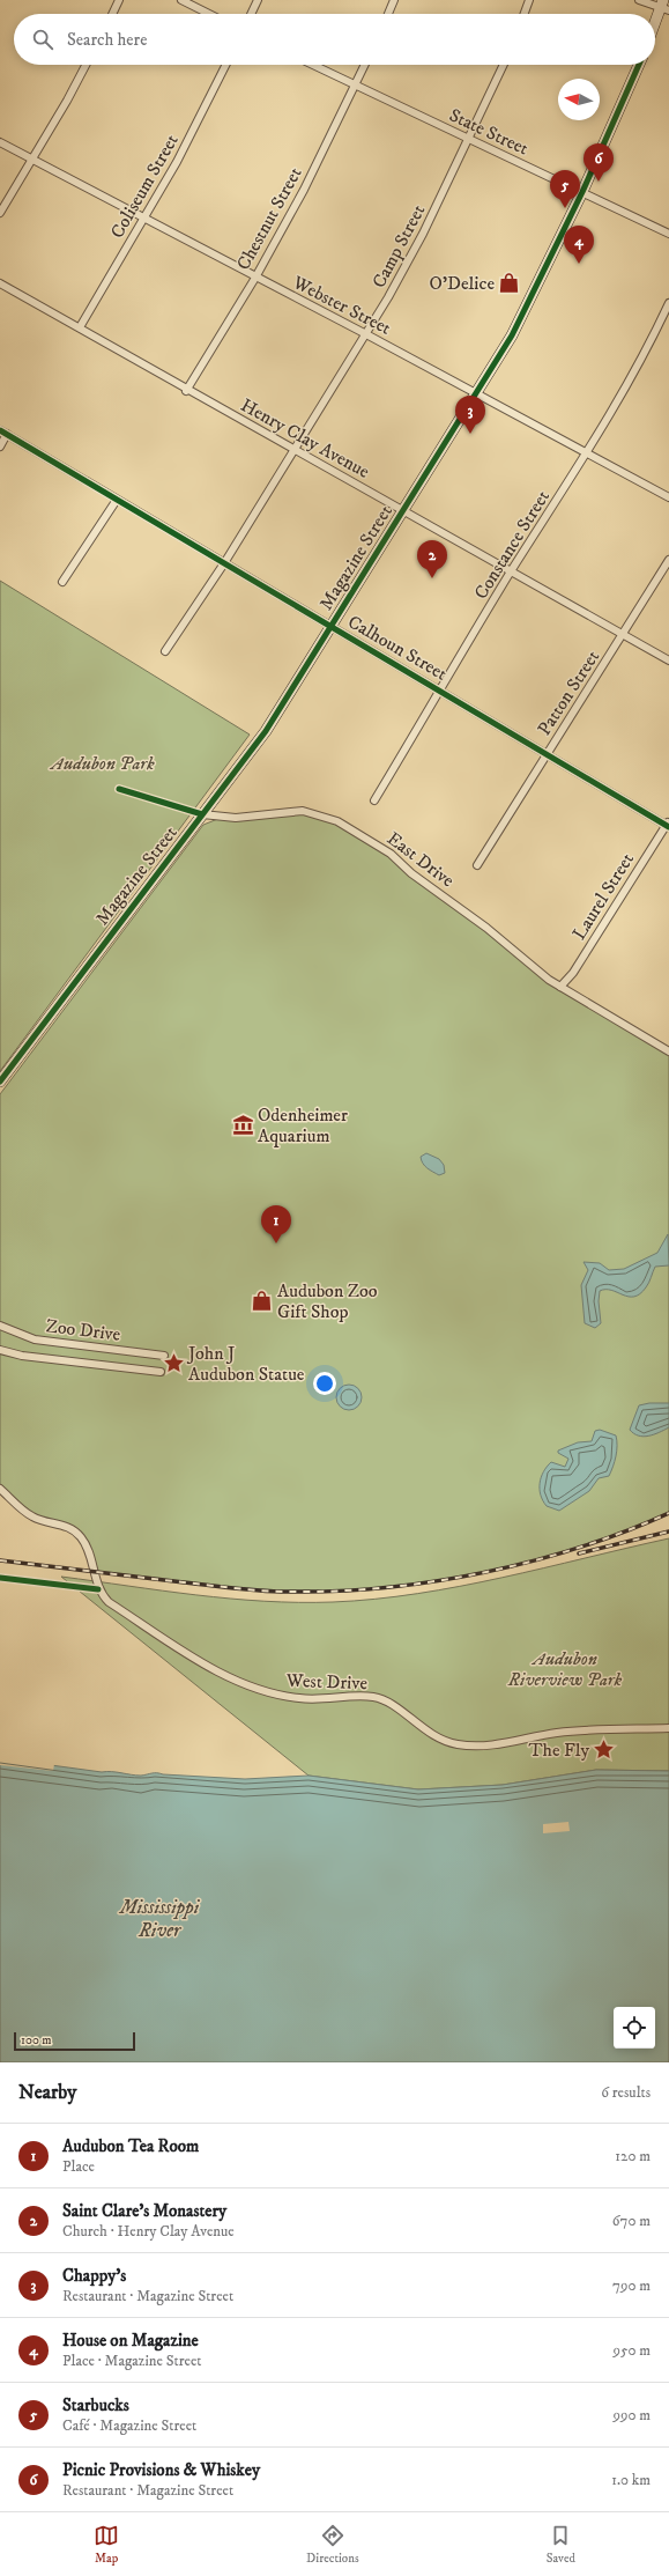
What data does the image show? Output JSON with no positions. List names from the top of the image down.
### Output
{
  "streets": {
    "street": [
      "State Street",
      "Coliseum Street",
      "Chestnut Street",
      "Camp Street",
      "Webster Street",
      "Henry Clay Avenue",
      "Constance Street",
      "Magazine Street",
      "Calhoun Street",
      "Patton Street",
      "East Drive",
      "Laurel Street",
      "Zoo Drive",
      "West Drive"
    ]
  },
  "crossings": [
    ["State Street", "Chestnut Street"],
    ["State Street", "Camp Street"],
    ["State Street", "Magazine Street"],
    ["Coliseum Street", "Webster Street"],
    ["Coliseum Street", "Henry Clay Avenue"],
    ["Chestnut Street", "Webster Street"],
    ["Chestnut Street", "Henry Clay Avenue"],
    ["Camp Street", "Webster Street"],
    ["Camp Street", "Henry Clay Avenue"],
    ["Camp Street", "Calhoun Street"],
    ["Webster Street", "Constance Street"],
    ["Webster Street", "Magazine Street"],
    ["Henry Clay Avenue", "Constance Street"],
    ["Henry Clay Avenue", "Magazine Street"],
    ["Henry Clay Avenue", "Patton Street"],
    ["Constance Street", "Calhoun Street"],
    ["Magazine Street", "Calhoun Street"],
    ["Magazine Street", "East Drive"],
    ["Calhoun Street", "Patton Street"],
    ["Calhoun Street", "Laurel Street"],
    ["East Drive", "Laurel Street"]
  ],
  "water": ["Mississippi River"],
  "parks": ["Audubon Park", "Audubon Riverview Park"],
  "places": {
    "shop": ["O'Delice", "Audubon Zoo Gift Shop"],
    "museum": ["Odenheimer Aquarium"],
    "place": ["John J Audubon Statue", "The Fly"]
  },
  "scale_bar": "100 m",
  "north": "left",
  "page": {
    "search": "Search here",
    "pins": [
      "6",
      "5",
      "4",
      "3",
      "2",
      "1"
    ],
    "scale": "100 m",
    "heading": ["Nearby", "6 results"],
    "list": [
      {
        "mark": "1",
        "name": "Audubon Tea Room",
        "note": "Place",
        "value": "120 m"
      },
      {
        "mark": "2",
        "name": "Saint Clare's Monastery",
        "note": "Church · Henry Clay Avenue",
        "value": "670 m"
      },
      {
        "mark": "3",
        "name": "Chappy's",
        "note": "Restaurant · Magazine Street",
        "value": "790 m"
      },
      {
        "mark": "4",
        "name": "House on Magazine",
        "note": "Place · Magazine Street",
        "value": "950 m"
      },
      {
        "mark": "5",
        "name": "Starbucks",
        "note": "Café · Magazine Street",
        "value": "990 m"
      },
      {
        "mark": "6",
        "name": "Picnic Provisions & Whiskey",
        "note": "Restaurant · Magazine Street",
        "value": "1.0 km"
      }
    ],
    "nav": ["Map", "Directions", "Saved"]
  }
}
